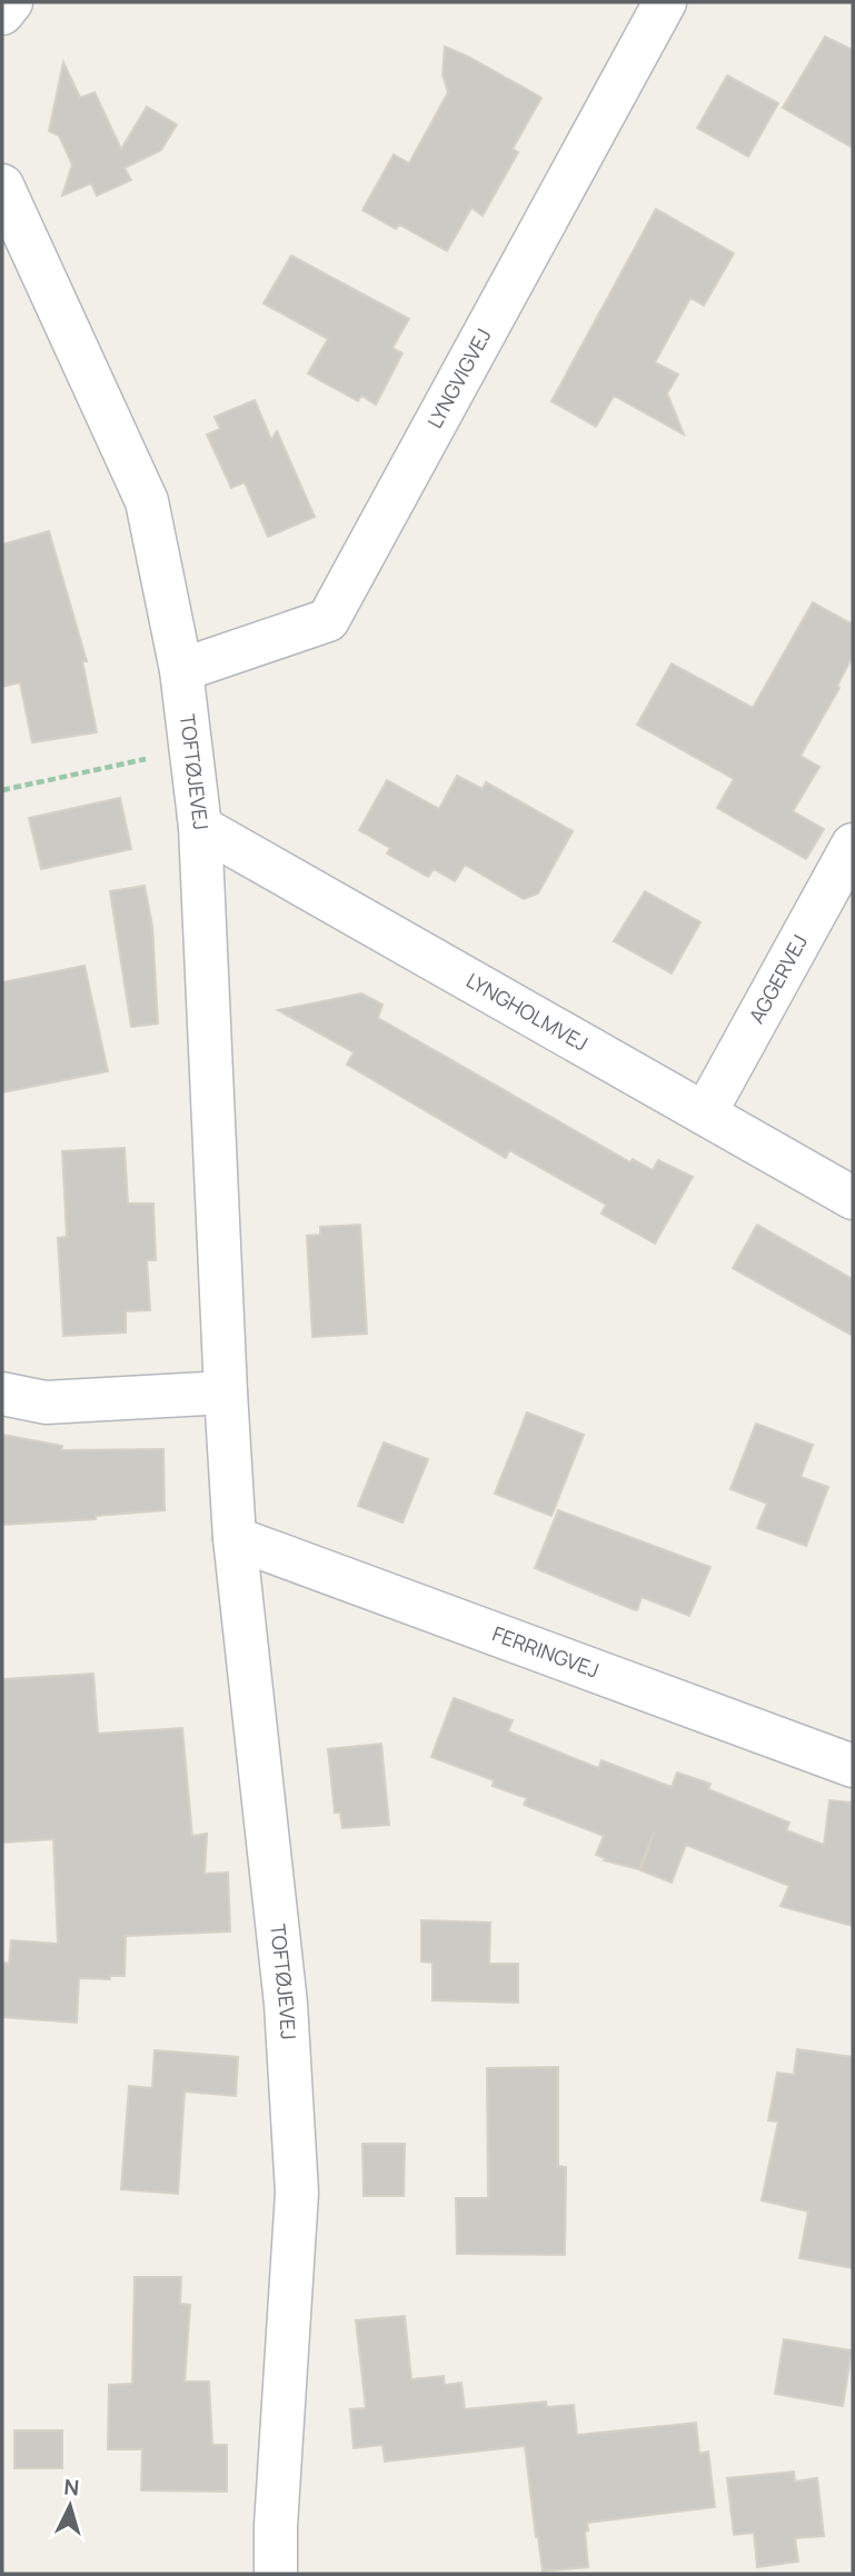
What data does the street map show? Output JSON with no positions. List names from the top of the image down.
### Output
{
  "streets": {
    "street": [
      "LYNGVIGVEJ",
      "TOFTØJEVEJ",
      "AGGERVEJ",
      "LYNGHOLMVEJ",
      "FERRINGVEJ"
    ]
  },
  "crossings": [
    ["LYNGVIGVEJ", "TOFTØJEVEJ"],
    ["TOFTØJEVEJ", "LYNGHOLMVEJ"],
    ["TOFTØJEVEJ", "FERRINGVEJ"],
    ["AGGERVEJ", "LYNGHOLMVEJ"]
  ],
  "north": "top"
}
